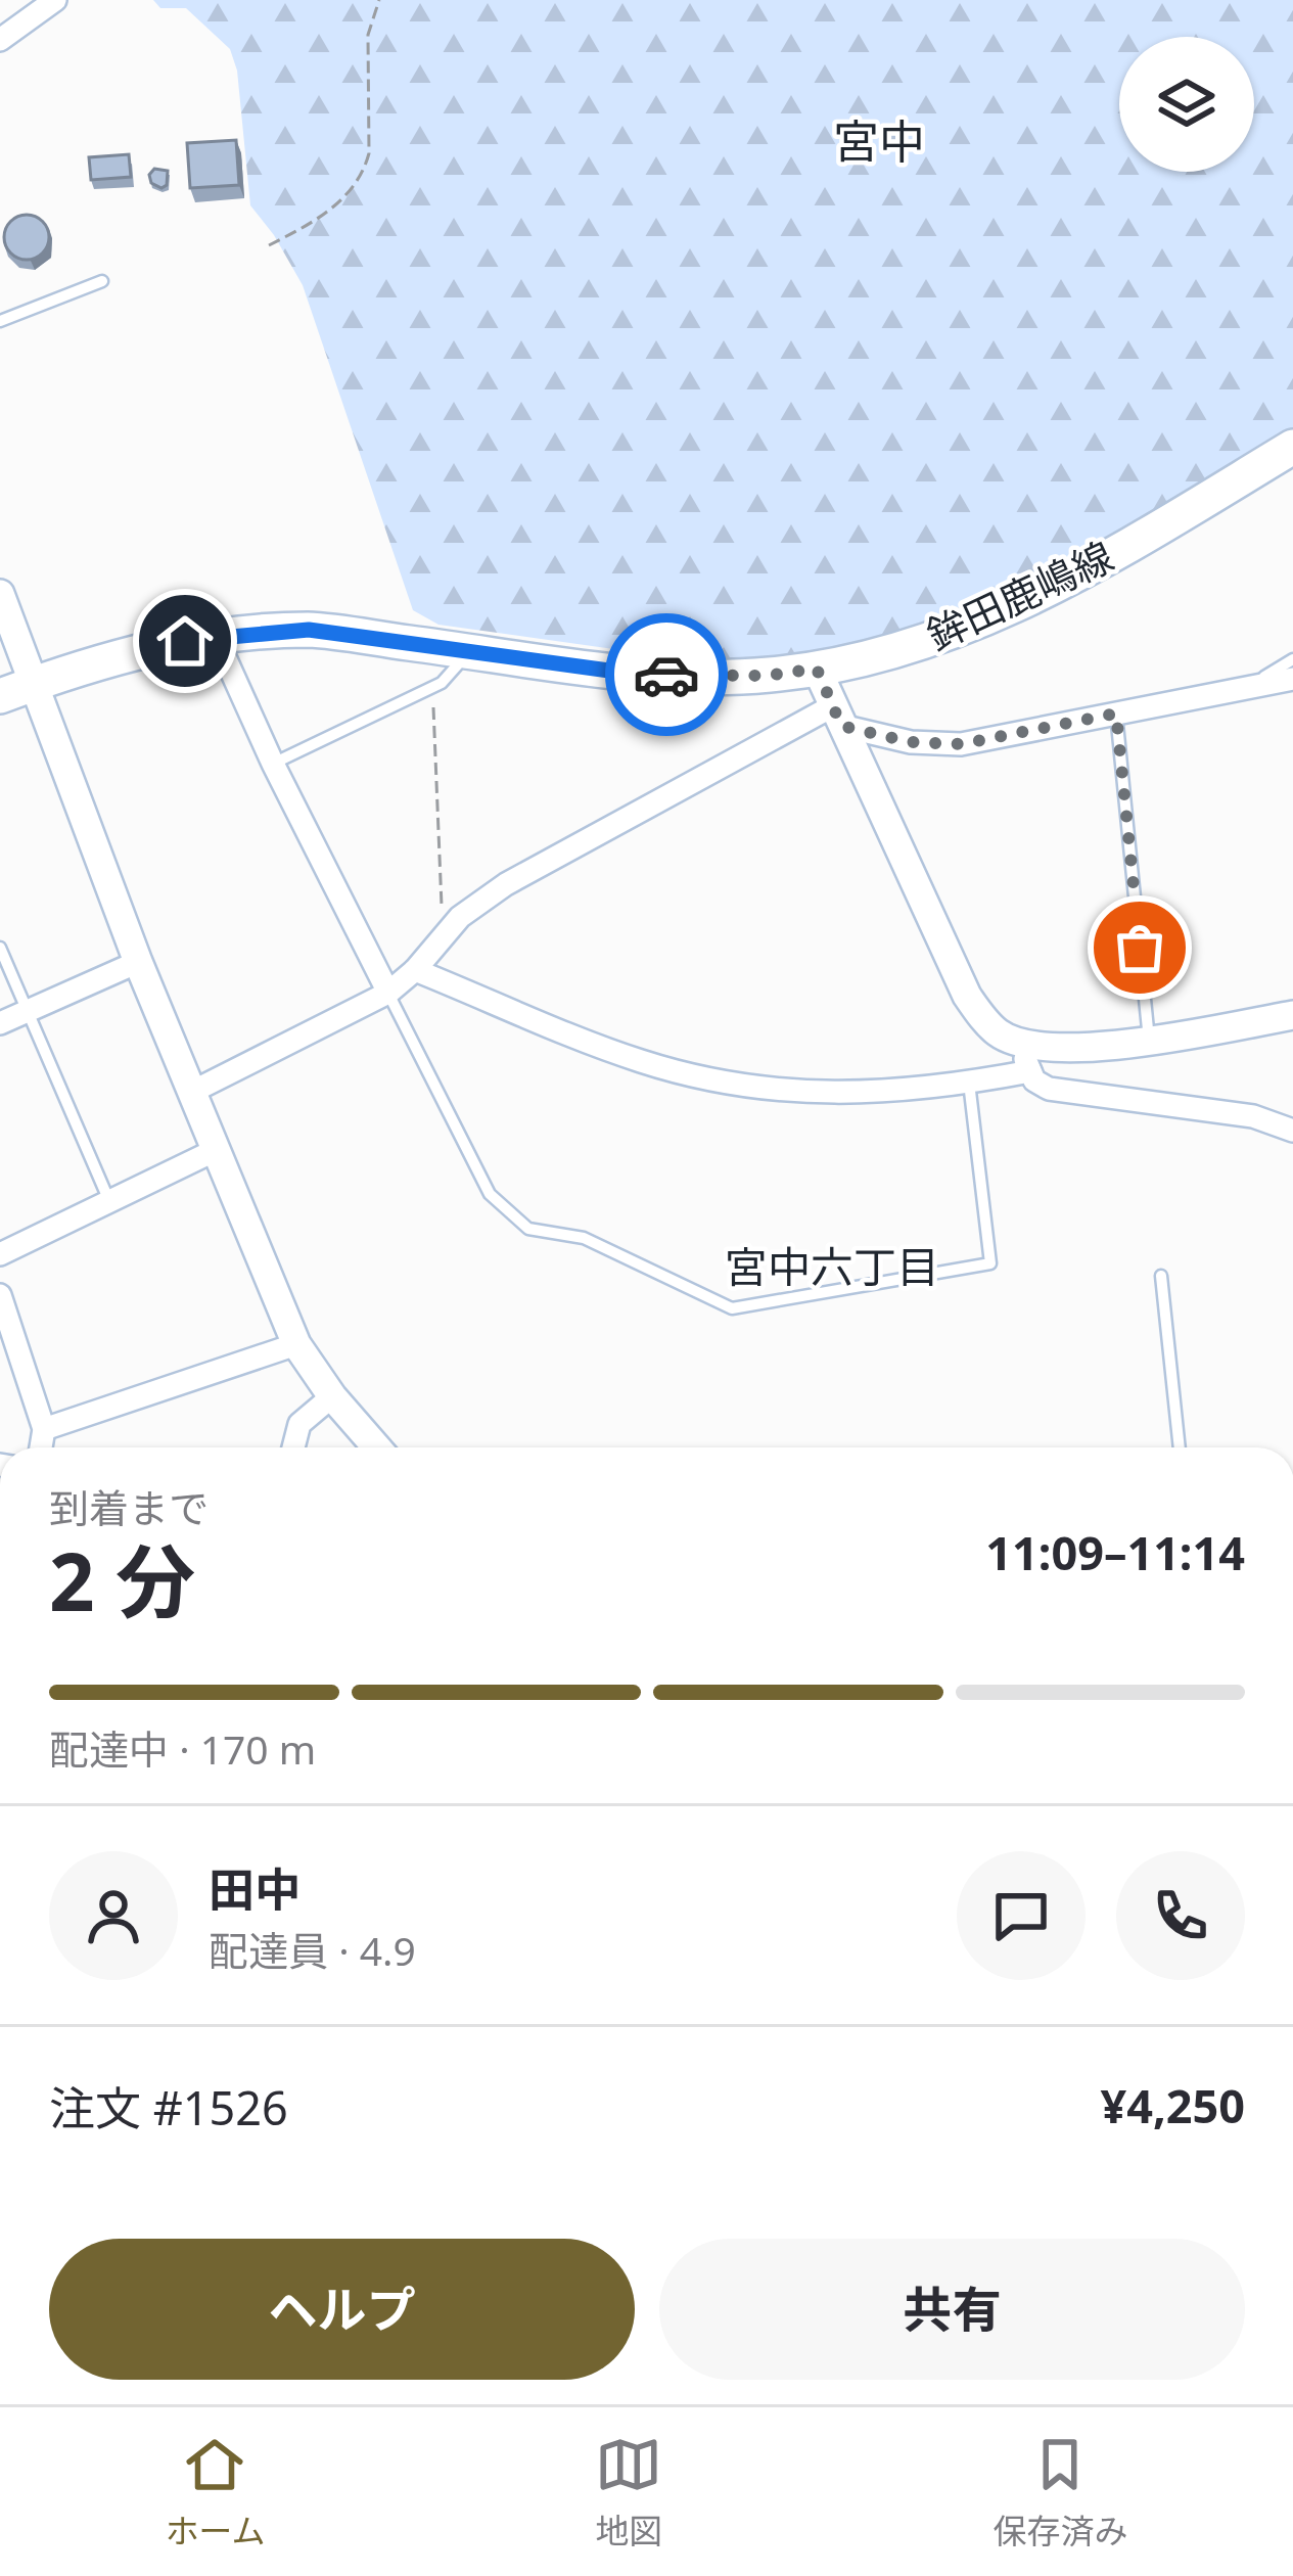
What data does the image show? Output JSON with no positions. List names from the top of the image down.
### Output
{
  "streets": {
    "main road": ["鉾田鹿嶋線"]
  },
  "districts": ["宮中", "宮中六丁目"],
  "page": {
    "heading": ["2 分", "到着まで", "11:09–11:14"],
    "panel": [
      "田中",
      "配達員 · 4.9",
      "注文 #1526",
      "¥4,250"
    ],
    "bar": "配達中 · 170 m",
    "buttons": ["ヘルプ", "共有"],
    "tabs": ["ホーム", "地図", "保存済み"]
  }
}
